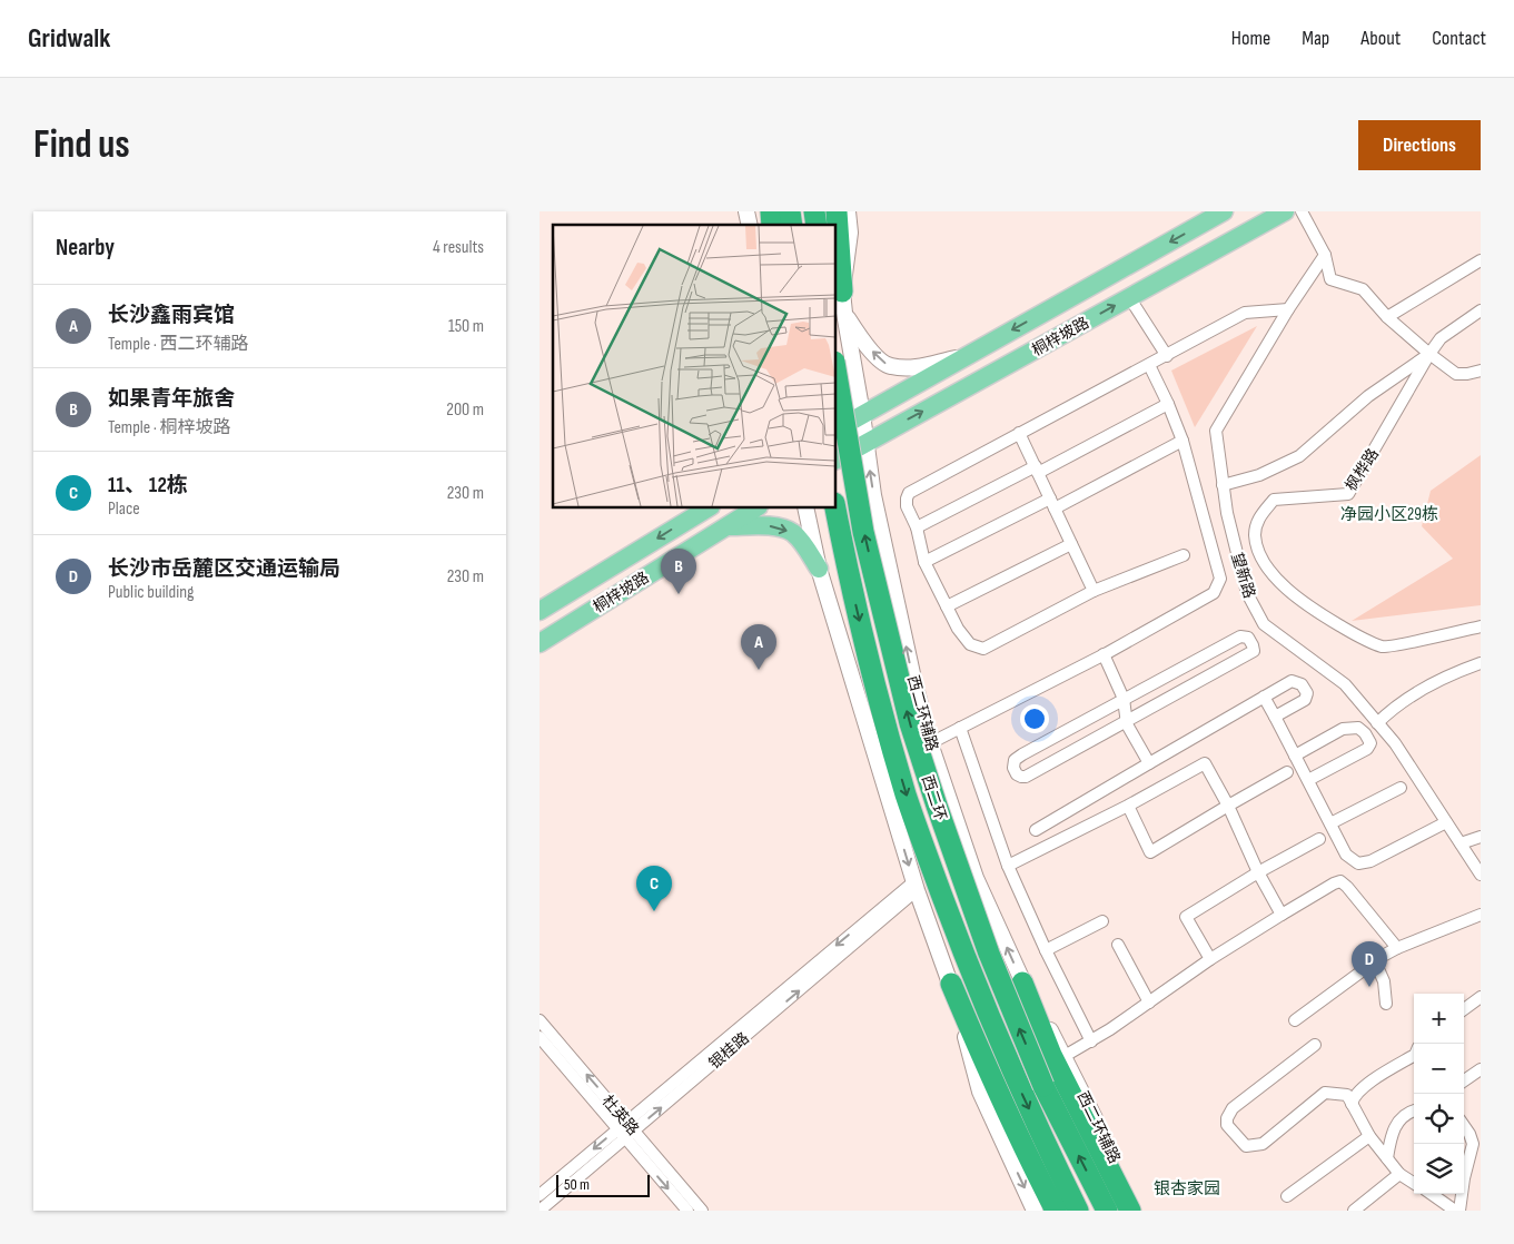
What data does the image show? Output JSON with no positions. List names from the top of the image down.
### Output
{
  "streets": {
    "highway": ["西二环"],
    "main road": ["桐梓坡路"],
    "street": [
      "枫桦路",
      "望新路",
      "西二环辅路",
      "银桂路",
      "杜英路"
    ]
  },
  "crossings": [
    ["桐梓坡路", "西二环辅路"],
    ["银桂路", "杜英路"]
  ],
  "districts": ["净园小区29栋", "银杏家园"],
  "scale_bar": "50 m",
  "page": {
    "header": "Gridwalk",
    "nav": [
      "Home",
      "Map",
      "About",
      "Contact"
    ],
    "buttons": "Directions",
    "title": "Find us",
    "heading": ["Nearby", "4 results"],
    "list": [
      {
        "mark": "A",
        "name": "长沙鑫雨宾馆",
        "note": "Temple · 西二环辅路",
        "value": "150 m"
      },
      {
        "mark": "B",
        "name": "如果青年旅舍",
        "note": "Temple · 桐梓坡路",
        "value": "200 m"
      },
      {
        "mark": "C",
        "name": "11、 12栋",
        "note": "Place",
        "value": "230 m"
      },
      {
        "mark": "D",
        "name": "长沙市岳麓区交通运输局",
        "note": "Public building",
        "value": "230 m"
      }
    ],
    "pins": [
      "B",
      "A",
      "C",
      "D"
    ],
    "map_buttons": ["+", "−"],
    "scale": "50 m"
  }
}
